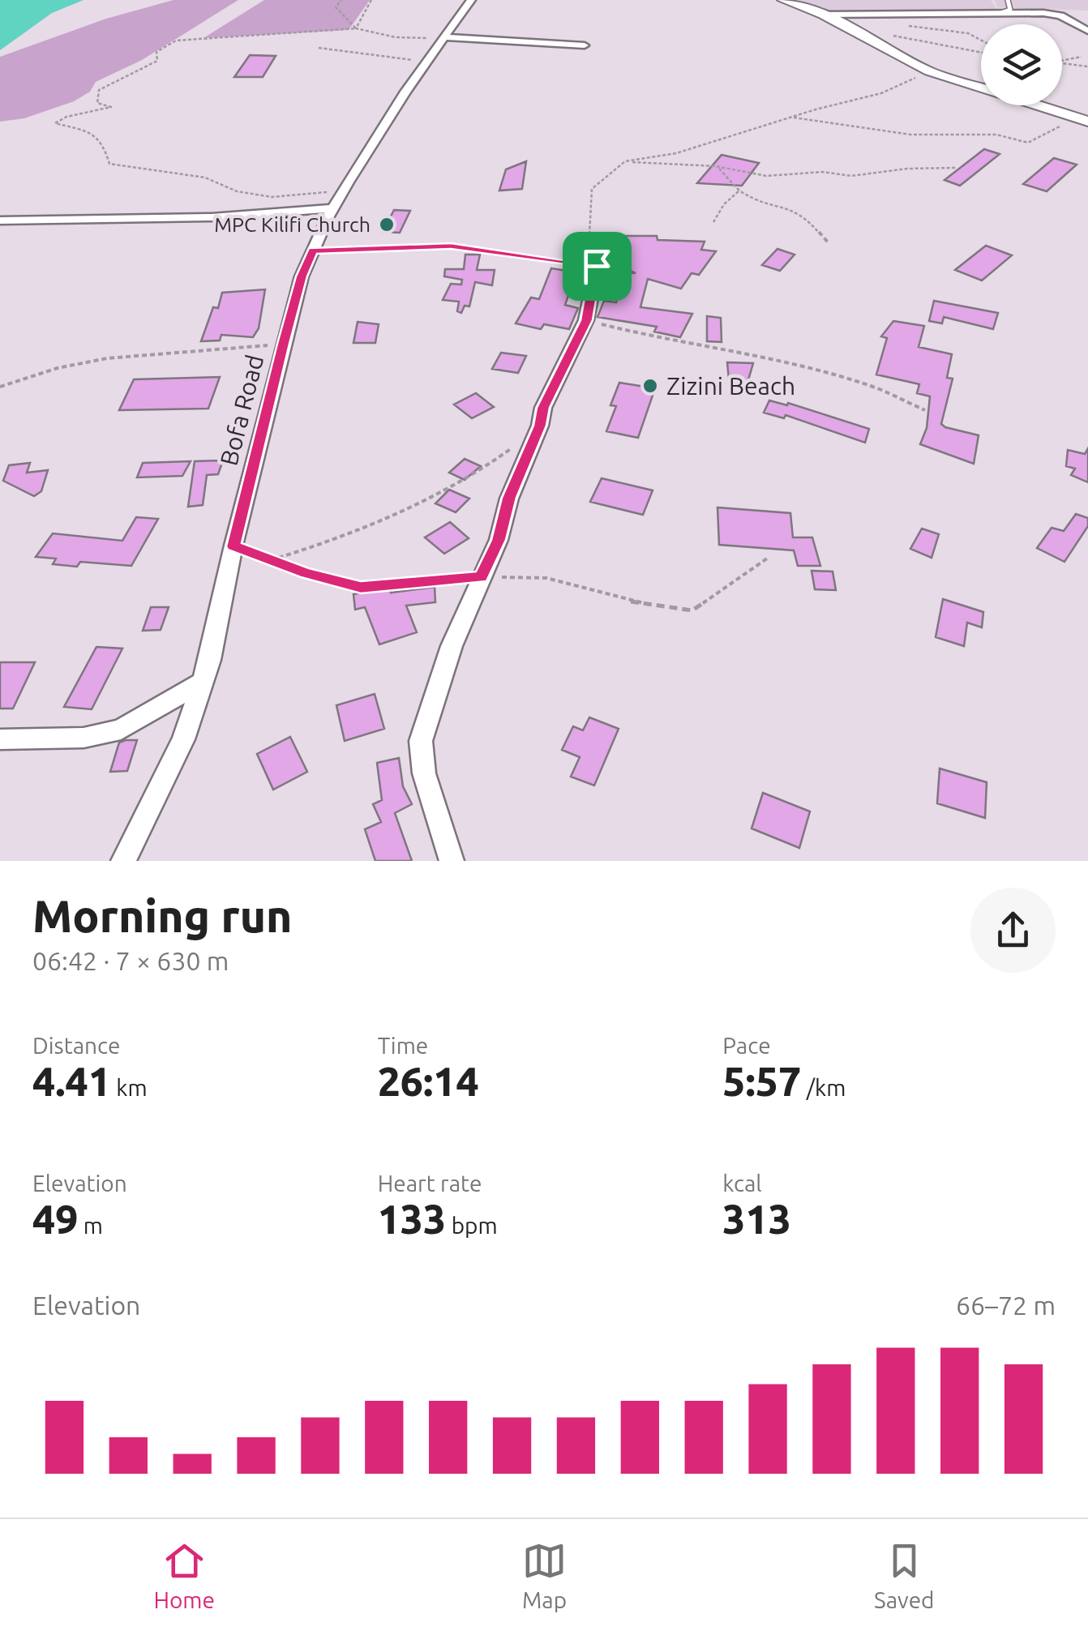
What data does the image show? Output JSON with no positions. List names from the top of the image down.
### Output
{
  "streets": {
    "street": ["Bofa Road"]
  },
  "places": ["MPC Kilifi Church", "Zizini Beach"],
  "page": {
    "heading": ["Morning run", "06:42 · 7 × 630 m"],
    "stats": [
      ["Distance", "4.41 km"],
      ["Time", "26:14"],
      ["Pace", "5:57 /km"],
      ["Elevation", "49 m"],
      ["Heart rate", "133 bpm"],
      ["kcal", "313"]
    ],
    "chart": ["Elevation", "66–72 m"],
    "tabs": ["Home", "Map", "Saved"]
  }
}
